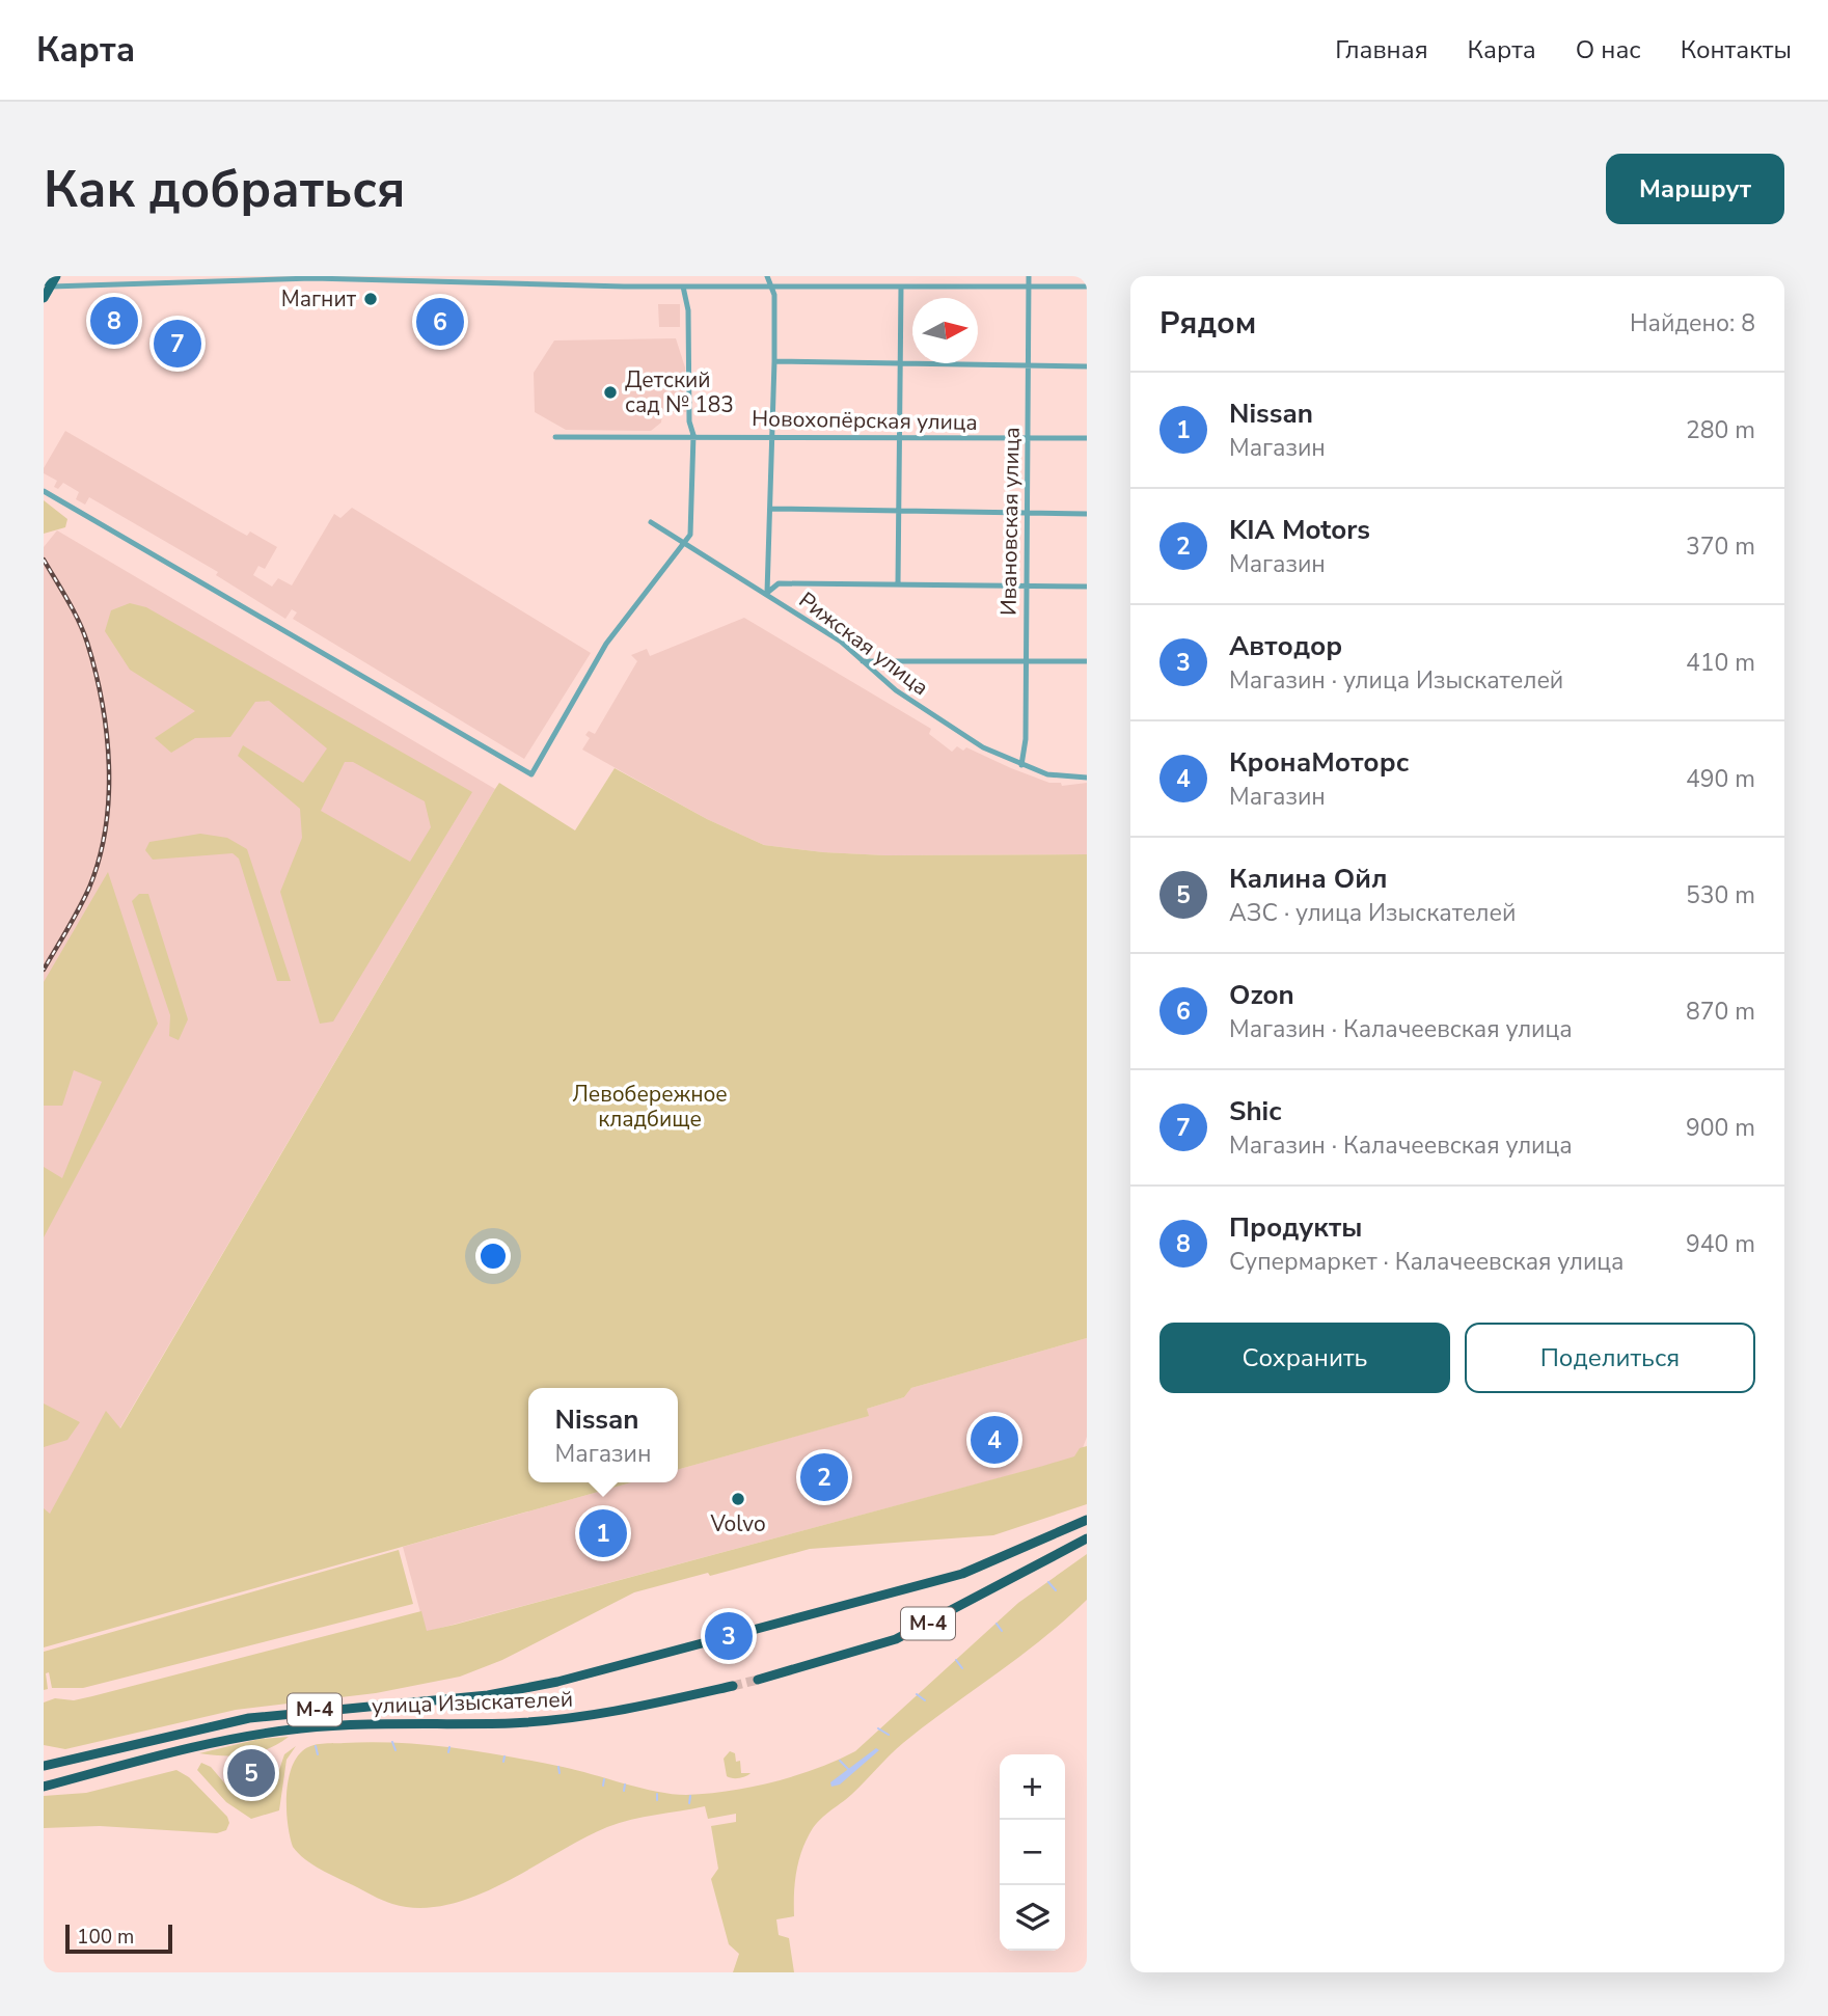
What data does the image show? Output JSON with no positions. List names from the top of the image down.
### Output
{
  "streets": {
    "highway": ["М-4", "улица Изыскателей"],
    "street": ["Новохопёрская улица", "Ивановская улица", "Рижская улица"]
  },
  "crossings": [
    ["Новохопёрская улица", "Ивановская улица"],
    ["Ивановская улица", "Рижская улица"]
  ],
  "parks": ["Левобережное кладбище"],
  "places": ["Магнит", "Детский сад № 183", "Volvo"],
  "scale_bar": "100 m",
  "north": "right",
  "page": {
    "header": "Карта",
    "nav": [
      "Главная",
      "Карта",
      "О нас",
      "Контакты"
    ],
    "buttons": [
      "Маршрут",
      ["Сохранить", "Поделиться"]
    ],
    "title": "Как добраться",
    "heading": ["Рядом", "Найдено: 8"],
    "pins": [
      "8",
      "6",
      "7",
      "4",
      "2",
      "1",
      "3",
      "5"
    ],
    "list": [
      {
        "mark": "1",
        "name": "Nissan",
        "note": "Магазин",
        "value": "280 m"
      },
      {
        "mark": "2",
        "name": "KIA Motors",
        "note": "Магазин",
        "value": "370 m"
      },
      {
        "mark": "3",
        "name": "Автодор",
        "note": "Магазин · улица Изыскателей",
        "value": "410 m"
      },
      {
        "mark": "4",
        "name": "КронаМоторс",
        "note": "Магазин",
        "value": "490 m"
      },
      {
        "mark": "5",
        "name": "Калина Ойл",
        "note": "АЗС · улица Изыскателей",
        "value": "530 m"
      },
      {
        "mark": "6",
        "name": "Ozon",
        "note": "Магазин · Калачеевская улица",
        "value": "870 m"
      },
      {
        "mark": "7",
        "name": "Shic",
        "note": "Магазин · Калачеевская улица",
        "value": "900 m"
      },
      {
        "mark": "8",
        "name": "Продукты",
        "note": "Супермаркет · Калачеевская улица",
        "value": "940 m"
      }
    ],
    "popup": ["Nissan", "Магазин"],
    "map_buttons": ["+", "−"],
    "scale": "100 m"
  }
}
